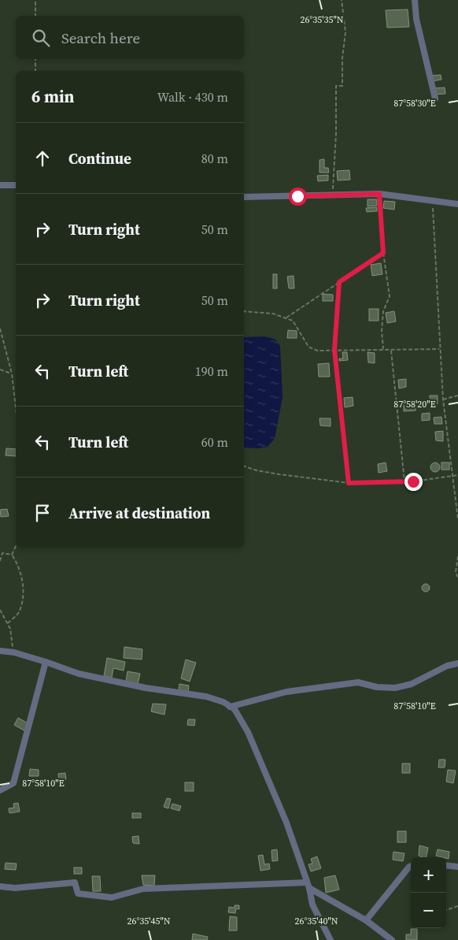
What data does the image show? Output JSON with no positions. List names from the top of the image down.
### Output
{
  "page": {
    "search": "Search here",
    "heading": ["6 min", "Walk · 430 m"],
    "list": [
      ["Continue", "80 m"],
      ["Turn right", "50 m"],
      ["Turn right", "50 m"],
      ["Turn left", "190 m"],
      ["Turn left", "60 m"],
      "Arrive at destination"
    ],
    "map_buttons": ["+", "−"]
  },
  "coordinates": [
    "26°35'35\"N",
    "87°58'30\"E",
    "87°58'20\"E",
    "87°58'10\"E",
    "26°35'45\"N",
    "26°35'40\"N"
  ]
}
